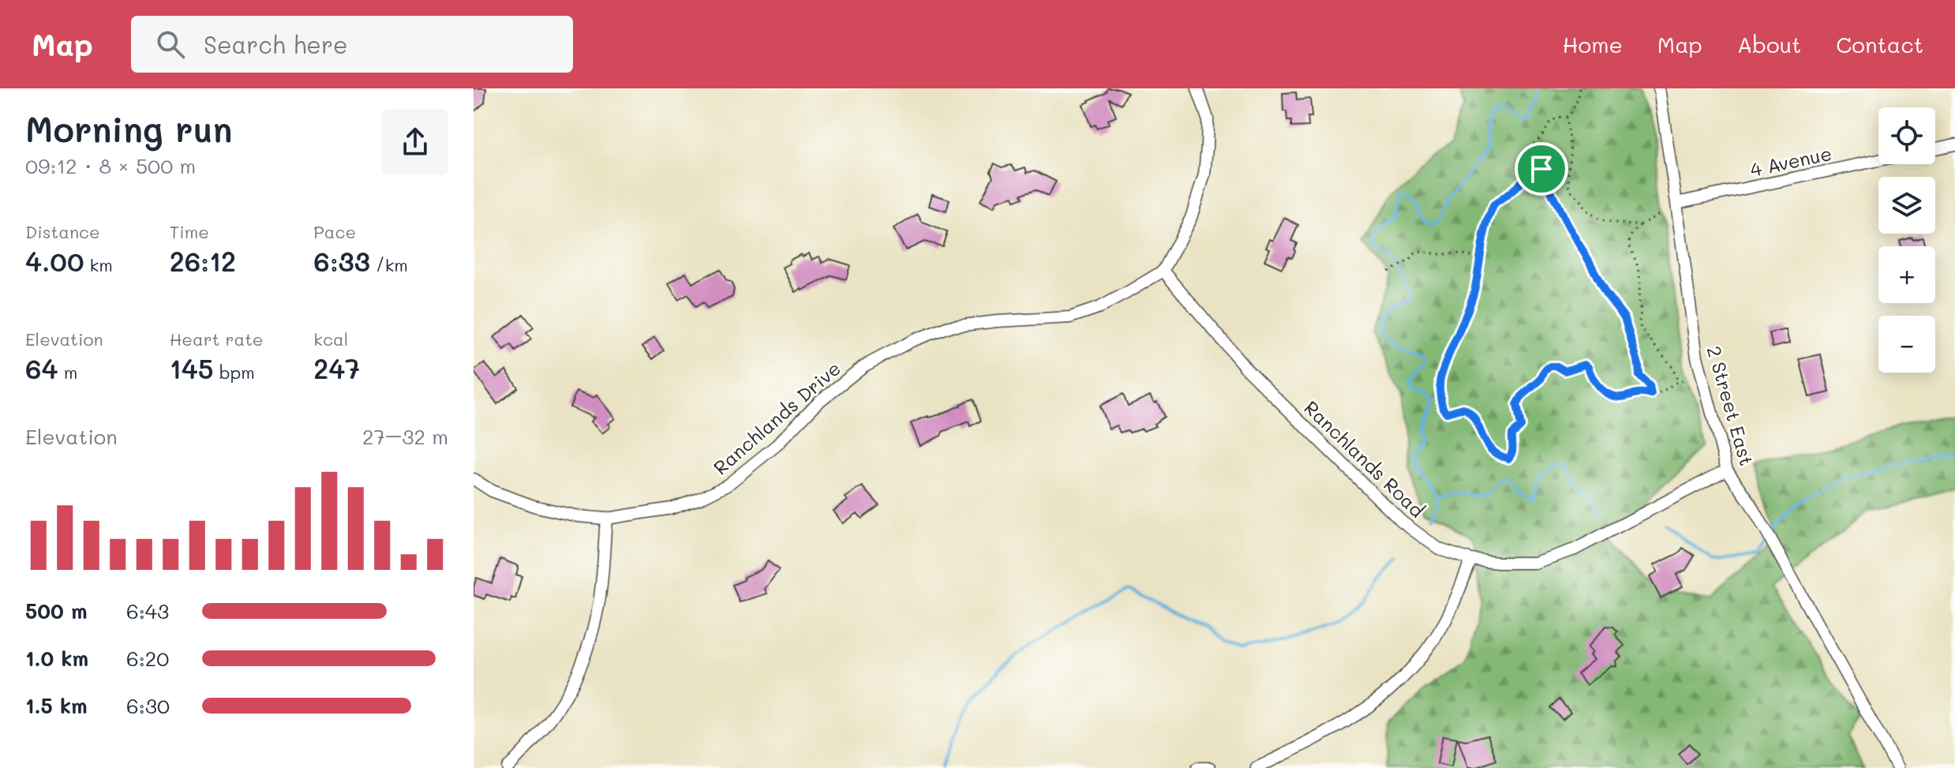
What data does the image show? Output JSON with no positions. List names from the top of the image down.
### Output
{
  "streets": {
    "street": [
      "4 Avenue",
      "2 Street East",
      "Ranchlands Drive",
      "Ranchlands Road"
    ]
  },
  "crossings": [
    ["4 Avenue", "2 Street East"],
    ["2 Street East", "Ranchlands Road"],
    ["Ranchlands Drive", "Ranchlands Road"]
  ],
  "page": {
    "header": "Map",
    "search": "Search here",
    "nav": [
      "Home",
      "Map",
      "About",
      "Contact"
    ],
    "heading": ["Morning run", "09:12 · 8 × 500 m"],
    "map_buttons": ["+", "−"],
    "stats": [
      ["Distance", "4.00 km"],
      ["Time", "26:12"],
      ["Pace", "6:33 /km"],
      ["Elevation", "64 m"],
      ["Heart rate", "145 bpm"],
      ["kcal", "247"]
    ],
    "chart": ["Elevation", "27–32 m"],
    "list": [
      {
        "name": "500 m",
        "note": "6:43"
      },
      {
        "name": "1.0 km",
        "note": "6:20"
      },
      {
        "name": "1.5 km",
        "note": "6:30"
      }
    ]
  }
}
